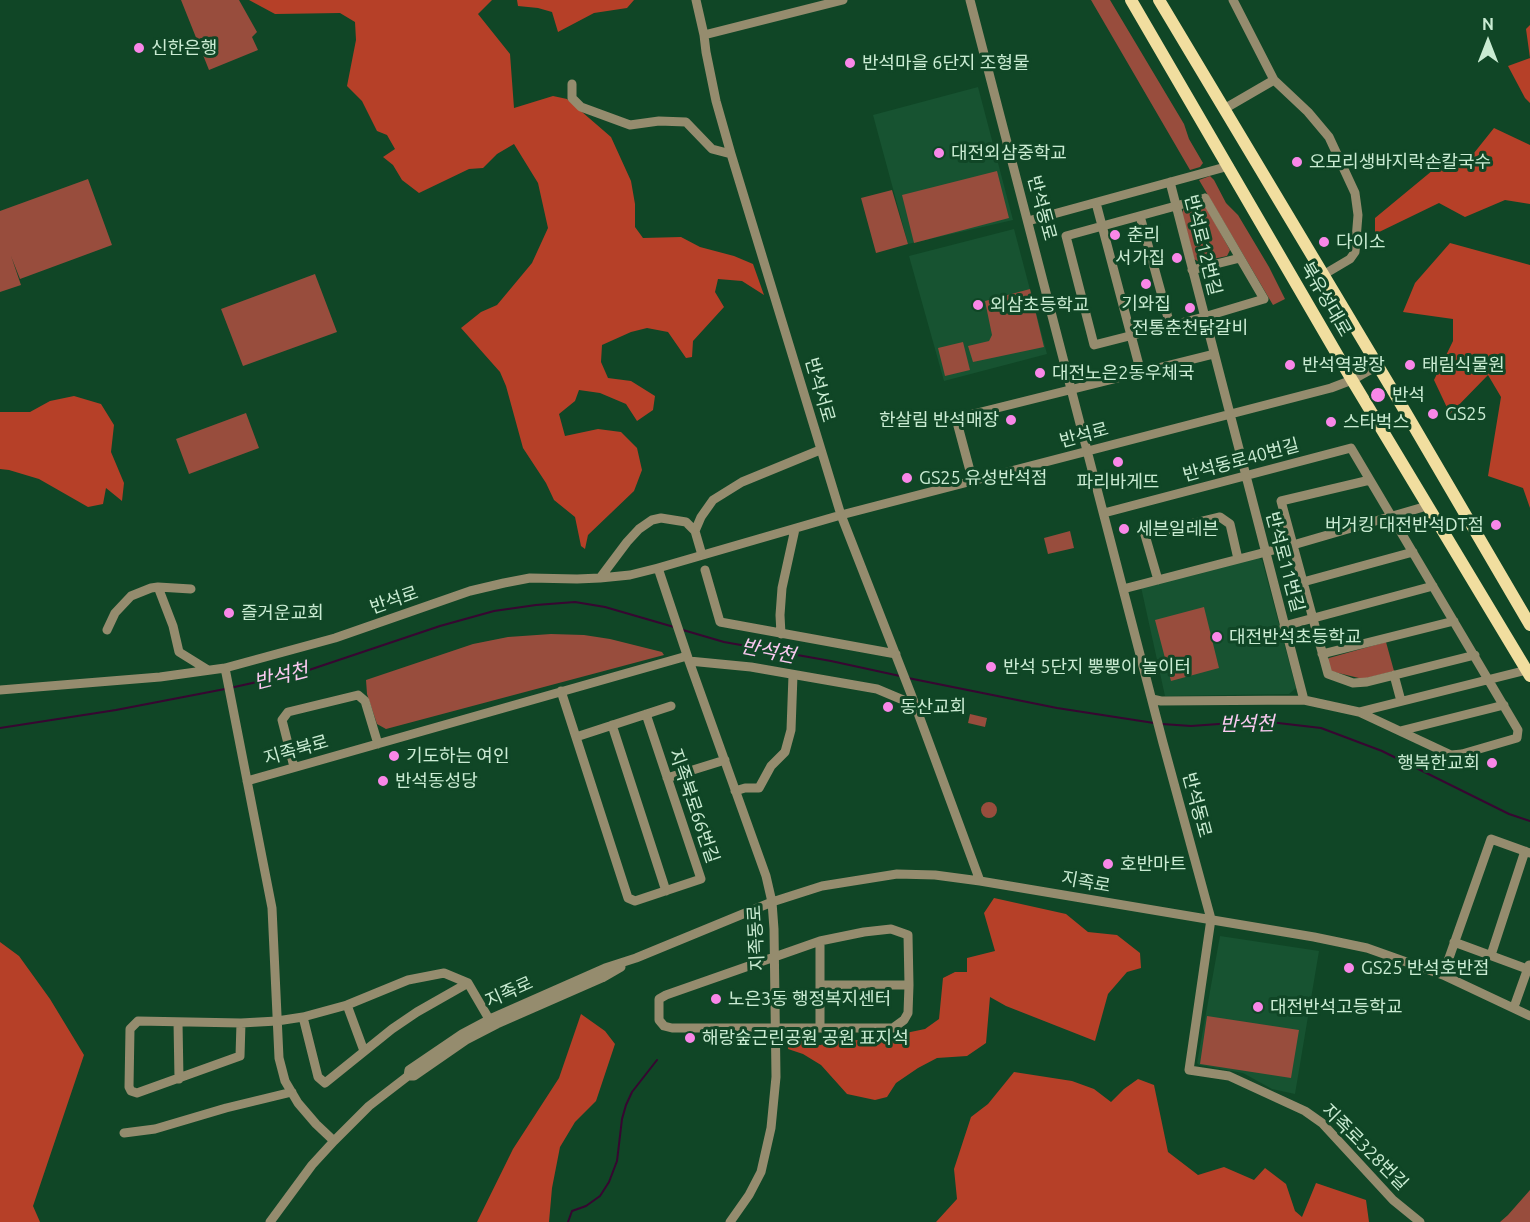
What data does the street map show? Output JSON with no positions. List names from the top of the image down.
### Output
{
  "streets": {
    "main road": ["북유성대로"],
    "street": [
      "반석동로",
      "반석로12번길",
      "반석서로",
      "반석로",
      "반석동로40번길",
      "반석로11번길",
      "지족북로",
      "지족북로66번길",
      "지족로",
      "지족동로",
      "지족로328번길"
    ]
  },
  "crossings": [
    ["반석동로", "반석로12번길"],
    ["반석동로", "반석로"],
    ["반석동로", "반석동로40번길"],
    ["반석동로", "지족로"],
    ["반석동로", "지족로328번길"],
    ["반석로12번길", "북유성대로"],
    ["반석로12번길", "반석로"],
    ["반석로12번길", "반석로11번길"],
    ["북유성대로", "반석로"],
    ["반석서로", "반석로"],
    ["반석서로", "지족로"],
    ["반석로", "반석로11번길"],
    ["반석로", "지족동로"],
    ["반석동로40번길", "반석로11번길"],
    ["지족북로", "지족북로66번길"],
    ["지족북로", "지족로"],
    ["지족북로", "지족동로"],
    ["지족로", "지족동로"],
    ["지족로", "지족로328번길"]
  ],
  "water": ["반석천"],
  "places": [
    "신한은행",
    "반석마을 6단지 조형물",
    "대전외삼중학교",
    "오모리생바지락손칼국수",
    "춘리",
    "다이소",
    "서가집",
    "기와집",
    "외삼초등학교",
    "전통춘천닭갈비",
    "반석역광장",
    "태림식물원",
    "대전노은2동우체국",
    "반석",
    "GS25",
    "한살림 반석매장",
    "스타벅스",
    "파리바게뜨",
    "GS25 유성반석점",
    "버거킹 대전반석DT점",
    "세븐일레븐",
    "즐거운교회",
    "대전반석초등학교",
    "반석 5단지 뿡뿡이 놀이터",
    "동산교회",
    "기도하는 여인",
    "행복한교회",
    "반석동성당",
    "호반마트",
    "GS25 반석호반점",
    "노은3동 행정복지센터",
    "대전반석고등학교",
    "해랑숲근린공원 공원 표지석"
  ],
  "north": "top"
}
